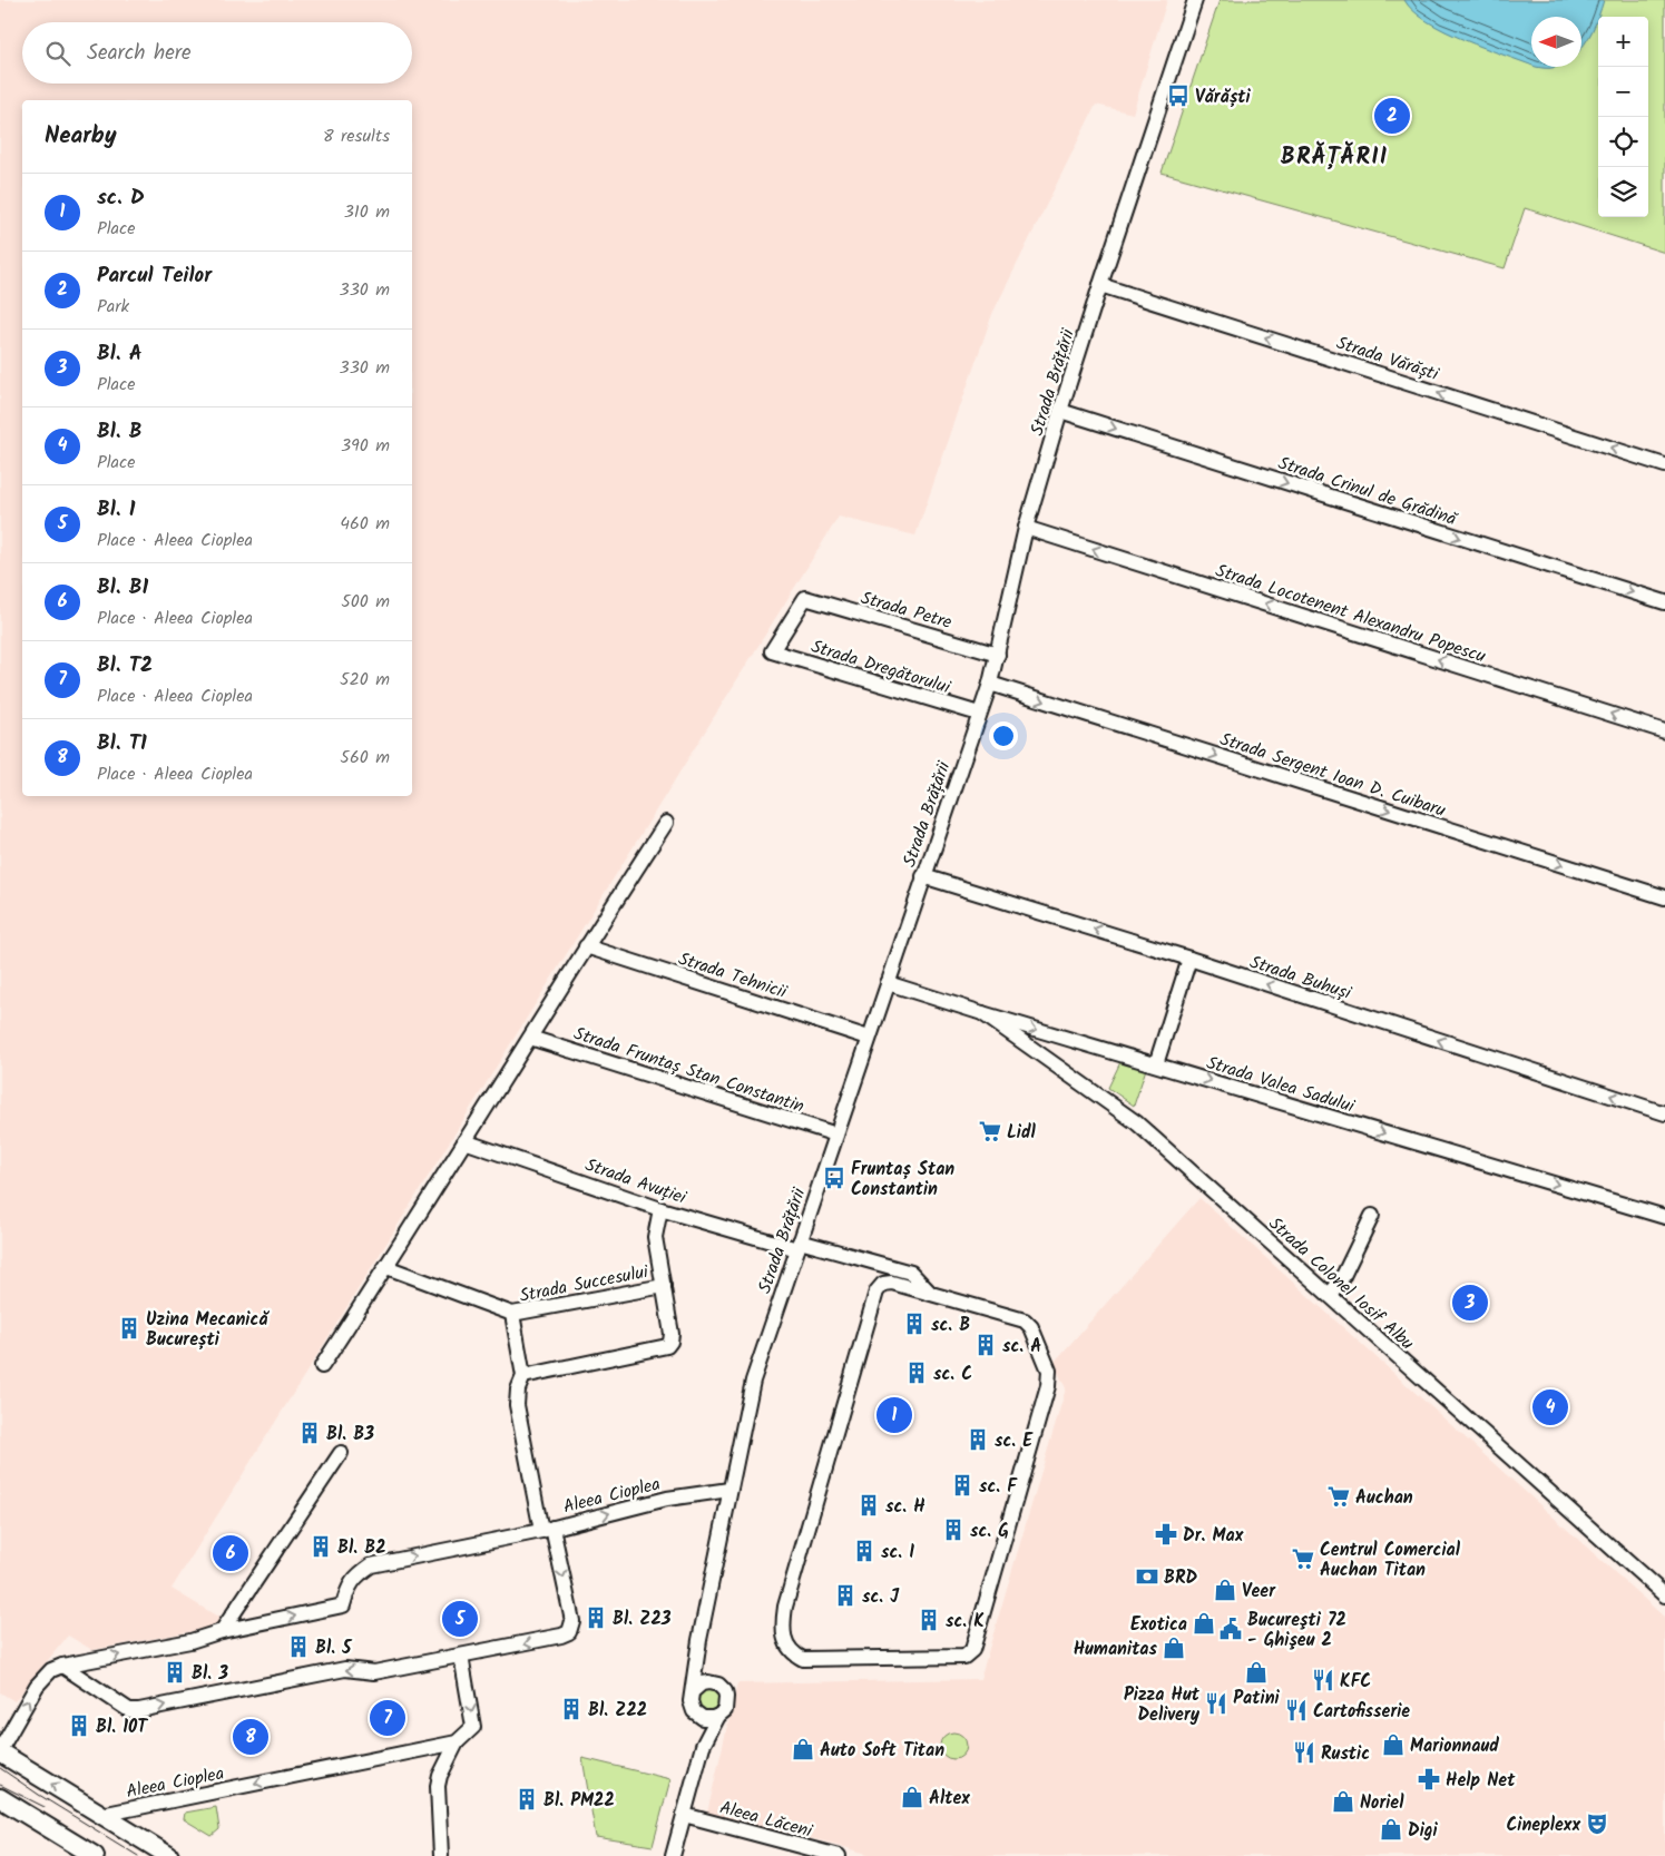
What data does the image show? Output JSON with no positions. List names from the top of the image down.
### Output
{
  "streets": {
    "street": [
      "Strada Vărăști",
      "Strada Brățării",
      "Strada Crinul de Grădină",
      "Strada Petre",
      "Strada Locotenent Alexandru Popescu",
      "Strada Dregătorului",
      "Strada Sergent Ioan D. Cuibaru",
      "Strada Tehnicii",
      "Strada Buhuși",
      "Strada Fruntaș Stan Constantin",
      "Strada Valea Sadului",
      "Strada Avuției",
      "Strada Succesului",
      "Strada Colonel Iosif Albu",
      "Aleea Cioplea",
      "Aleea Lăceni"
    ]
  },
  "crossings": [
    ["Strada Vărăști", "Strada Brățării"],
    ["Strada Brățării", "Strada Crinul de Grădină"],
    ["Strada Brățării", "Strada Petre"],
    ["Strada Brățării", "Strada Locotenent Alexandru Popescu"],
    ["Strada Brățării", "Strada Dregătorului"],
    ["Strada Brățării", "Strada Sergent Ioan D. Cuibaru"],
    ["Strada Brățării", "Strada Tehnicii"],
    ["Strada Brățării", "Strada Buhuși"],
    ["Strada Brățării", "Strada Fruntaș Stan Constantin"],
    ["Strada Brățării", "Strada Valea Sadului"],
    ["Strada Brățării", "Strada Avuției"],
    ["Strada Brățării", "Aleea Cioplea"],
    ["Strada Petre", "Strada Dregătorului"],
    ["Strada Valea Sadului", "Strada Colonel Iosif Albu"],
    ["Strada Succesului", "Aleea Cioplea"]
  ],
  "one_way": [
    "Strada Vărăști",
    "Strada Crinul de Grădină",
    "Strada Locotenent Alexandru Popescu",
    "Strada Sergent Ioan D. Cuibaru",
    "Strada Buhuși",
    "Strada Valea Sadului"
  ],
  "districts": ["BRĂȚĂRII"],
  "places": {
    "bus stop": ["Vărăști", "Fruntaș Stan Constantin"],
    "supermarket": ["Lidl", "Auchan", "Centrul Comercial Auchan Titan"],
    "building": [
      "sc. B",
      "Uzina Mecanică București",
      "sc. A",
      "sc. C",
      "Bl. B3",
      "sc. E",
      "sc. F",
      "sc. H",
      "sc. G",
      "Bl. B2",
      "sc. I",
      "sc. J",
      "Bl. Z23",
      "sc. K",
      "Bl. 5",
      "Bl. 3",
      "Bl. Z22",
      "Bl. 10T",
      "Bl. PM22"
    ],
    "pharmacy": ["Dr. Max", "Help Net"],
    "bank": ["BRD"],
    "shop": [
      "Veer",
      "Exotica",
      "Humanitas",
      "Patini",
      "Marionnaud",
      "Auto Soft Titan",
      "Altex",
      "Noriel",
      "Digi"
    ],
    "public building": ["Bucureşti 72 - Ghişeu 2"],
    "restaurant": [
      "KFC",
      "Pizza Hut Delivery",
      "Cartofisserie",
      "Rustic"
    ],
    "theatre": ["Cineplexx"]
  },
  "north": "left",
  "page": {
    "map_buttons": ["+", "−"],
    "search": "Search here",
    "pins": [
      "2",
      "3",
      "4",
      "1",
      "6",
      "5",
      "7",
      "8"
    ],
    "heading": ["Nearby", "8 results"],
    "list": [
      {
        "mark": "1",
        "name": "sc. D",
        "note": "Place",
        "value": "310 m"
      },
      {
        "mark": "2",
        "name": "Parcul Teilor",
        "note": "Park",
        "value": "330 m"
      },
      {
        "mark": "3",
        "name": "Bl. A",
        "note": "Place",
        "value": "330 m"
      },
      {
        "mark": "4",
        "name": "Bl. B",
        "note": "Place",
        "value": "390 m"
      },
      {
        "mark": "5",
        "name": "Bl. 1",
        "note": "Place · Aleea Cioplea",
        "value": "460 m"
      },
      {
        "mark": "6",
        "name": "Bl. B1",
        "note": "Place · Aleea Cioplea",
        "value": "500 m"
      },
      {
        "mark": "7",
        "name": "Bl. T2",
        "note": "Place · Aleea Cioplea",
        "value": "520 m"
      },
      {
        "mark": "8",
        "name": "Bl. T1",
        "note": "Place · Aleea Cioplea",
        "value": "560 m"
      }
    ]
  }
}
